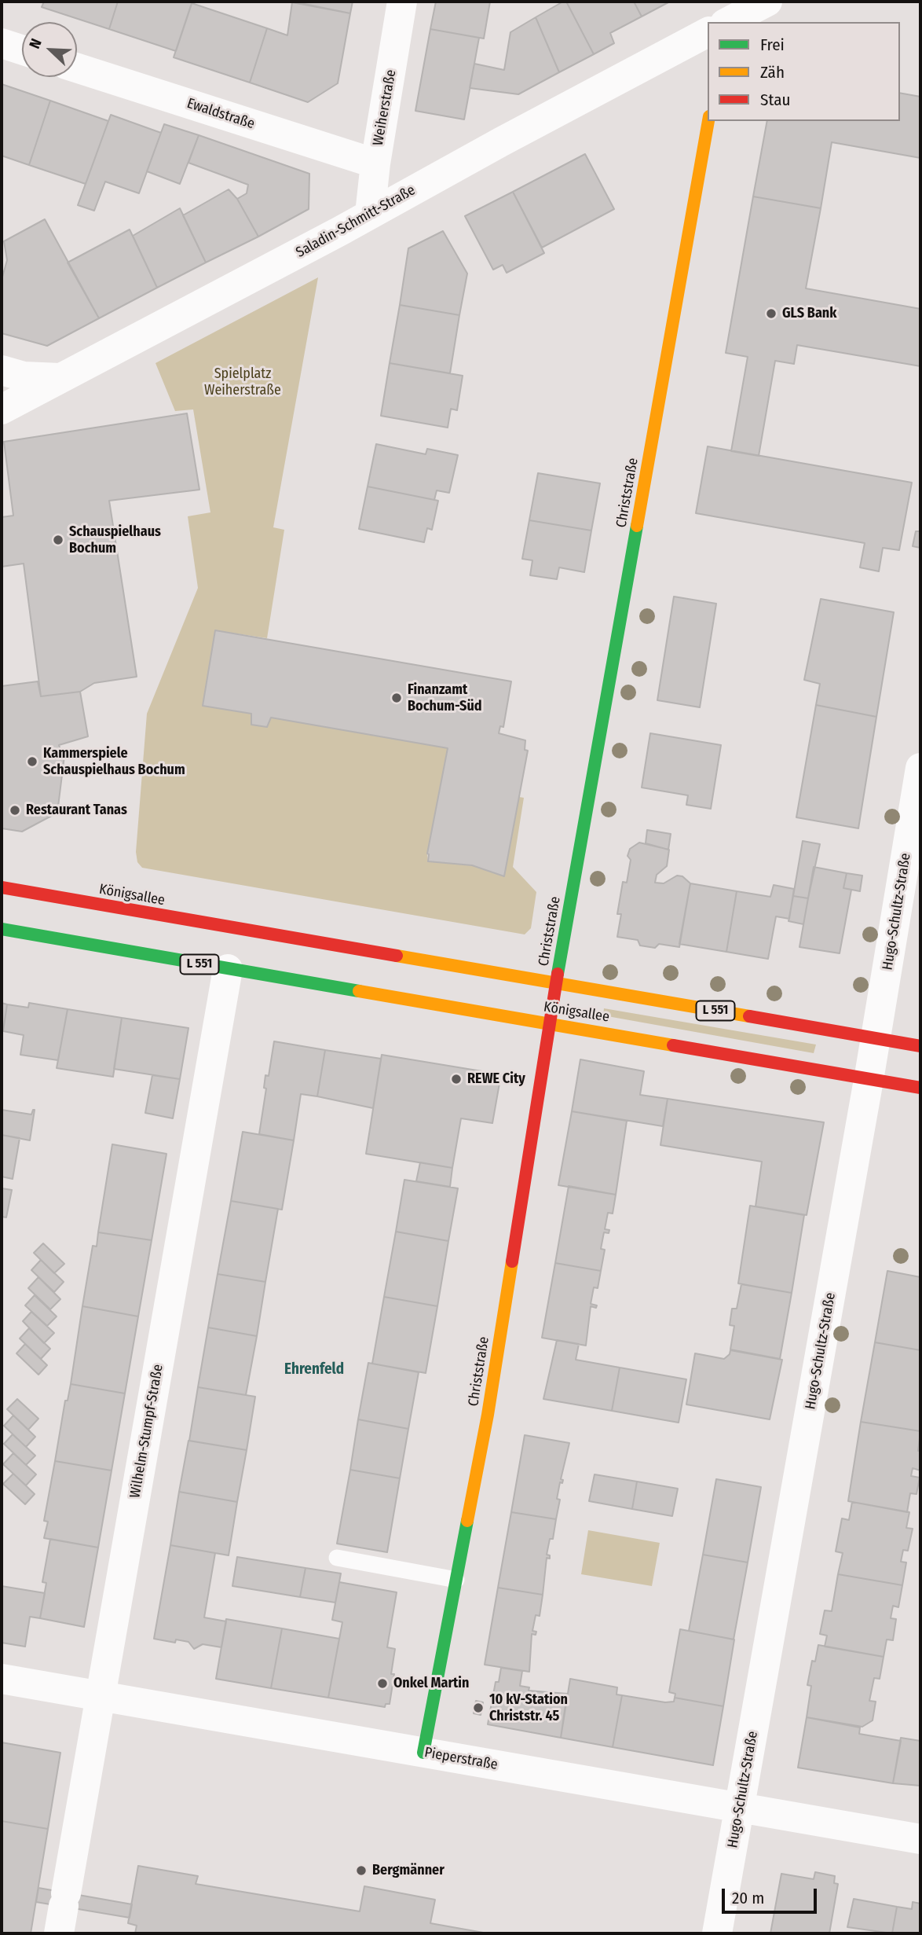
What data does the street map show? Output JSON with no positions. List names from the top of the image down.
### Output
{
  "streets": {
    "main road": ["Christstraße", "Königsallee", "L 551"],
    "street": [
      "Weiherstraße",
      "Ewaldstraße",
      "Saladin-Schmitt-Straße",
      "Hugo-Schultz-Straße",
      "Wilhelm-Stumpf-Straße",
      "Pieperstraße"
    ]
  },
  "crossings": [
    ["Weiherstraße", "Ewaldstraße"],
    ["Weiherstraße", "Saladin-Schmitt-Straße"],
    ["Christstraße", "Königsallee"],
    ["Christstraße", "Pieperstraße"],
    ["Königsallee", "Hugo-Schultz-Straße"],
    ["Königsallee", "Wilhelm-Stumpf-Straße"],
    ["Hugo-Schultz-Straße", "Pieperstraße"],
    ["Wilhelm-Stumpf-Straße", "Pieperstraße"]
  ],
  "districts": ["Ehrenfeld"],
  "parks": ["Spielplatz Weiherstraße"],
  "places": [
    "GLS Bank",
    "Schauspielhaus Bochum",
    "Finanzamt Bochum-Süd",
    "Kammerspiele Schauspielhaus Bochum",
    "Restaurant Tanas",
    "REWE City",
    "Onkel Martin",
    "10 kV-Station Christstr. 45",
    "Bergmänner"
  ],
  "legend": ["Frei", "Zäh", "Stau"],
  "scale_bar": "20 m",
  "north": "top left"
}
